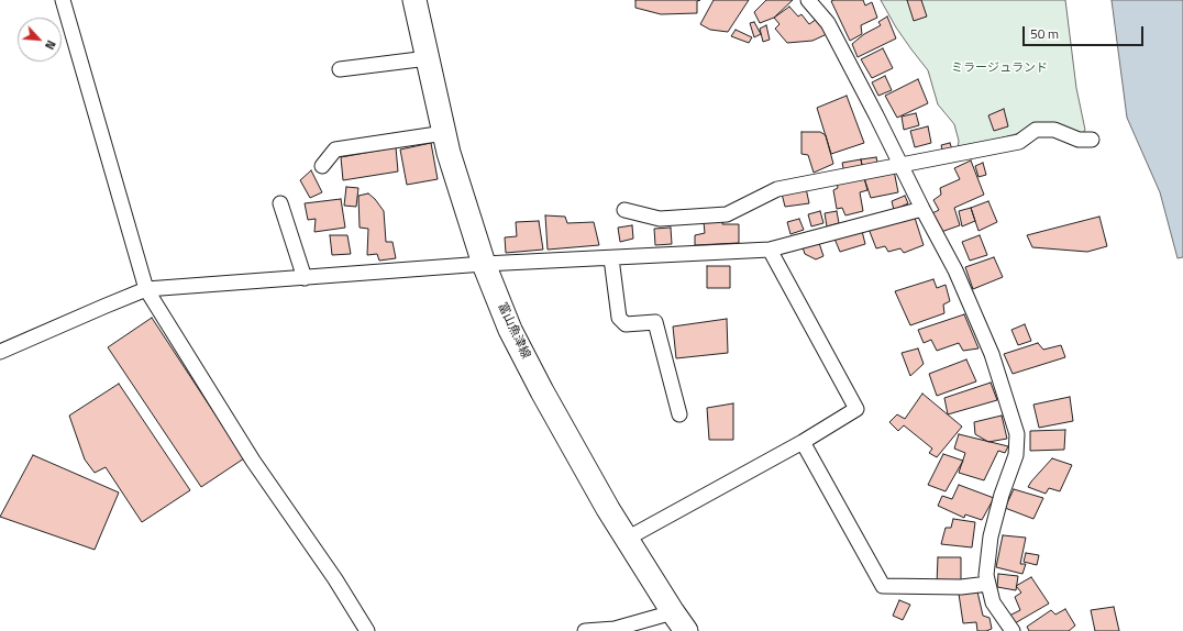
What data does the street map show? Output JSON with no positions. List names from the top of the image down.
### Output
{
  "streets": {
    "main road": ["富山魚津線"]
  },
  "parks": ["ミラージュランド"],
  "scale_bar": "50 m",
  "north": "bottom right"
}
